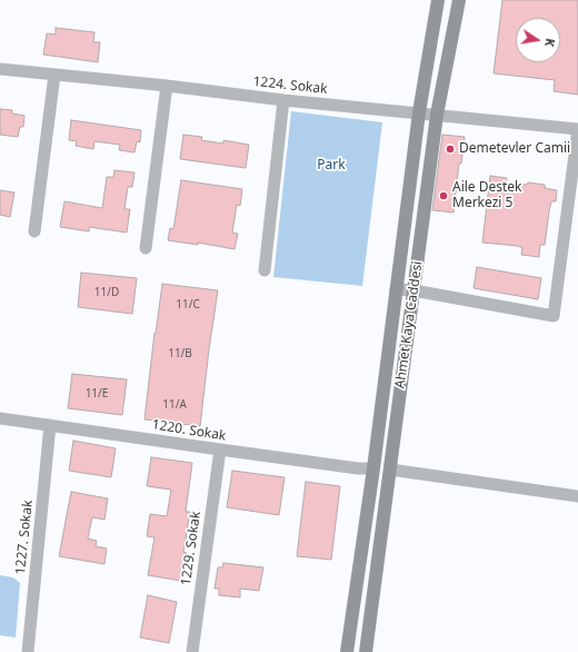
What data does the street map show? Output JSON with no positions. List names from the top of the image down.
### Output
{
  "streets": {
    "main road": ["Ahmet Kaya Caddesi"],
    "street": [
      "1224. Sokak",
      "1220. Sokak",
      "1227. Sokak",
      "1229. Sokak"
    ]
  },
  "crossings": [
    ["1224. Sokak", "Ahmet Kaya Caddesi"],
    ["Ahmet Kaya Caddesi", "1220. Sokak"],
    ["1220. Sokak", "1227. Sokak"],
    ["1220. Sokak", "1229. Sokak"]
  ],
  "parks": ["Park"],
  "places": ["Demetevler Camii", "Aile Destek Merkezi 5"],
  "house_numbers": [
    "11/D",
    "11/C",
    "11/B",
    "11/E",
    "11/A"
  ],
  "north": "right"
}
